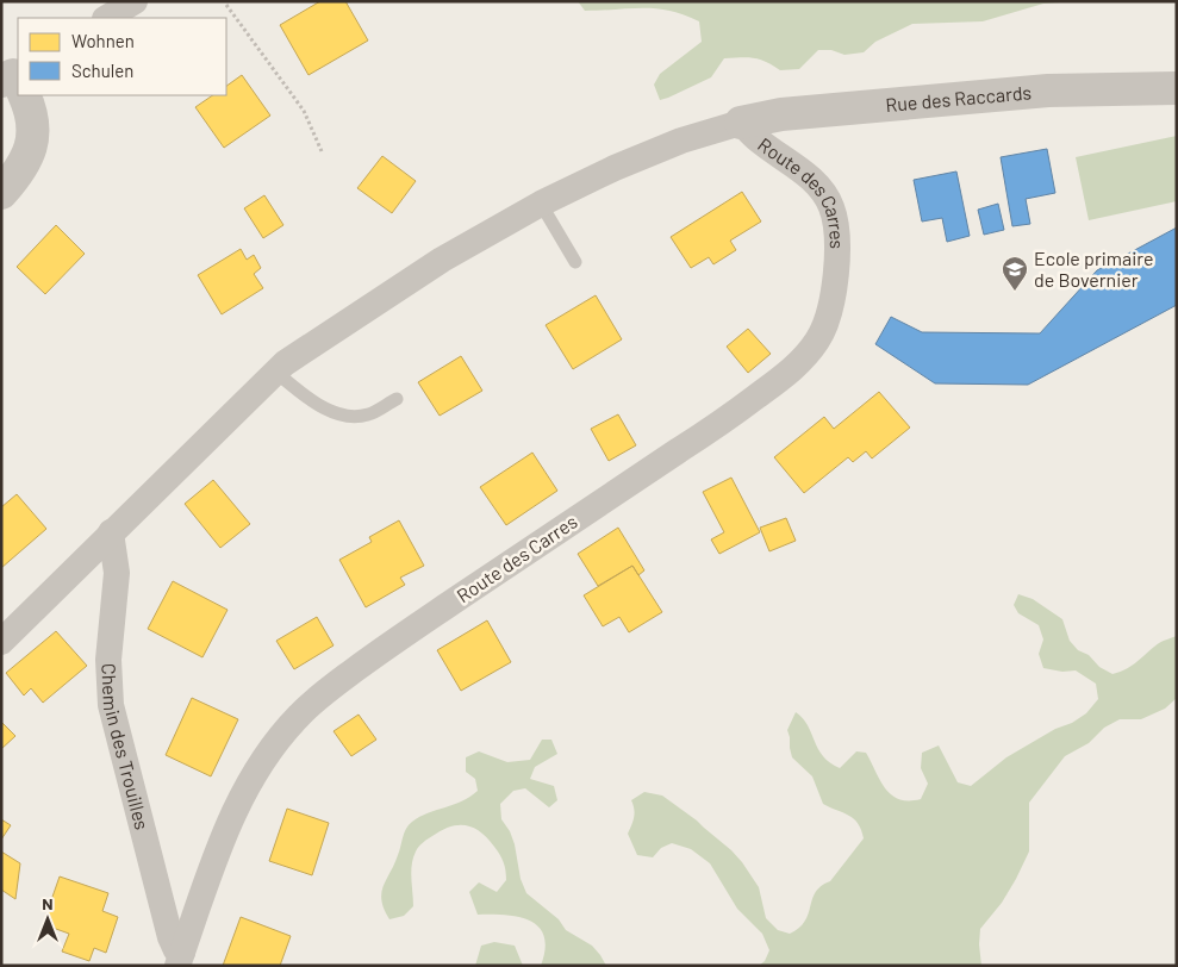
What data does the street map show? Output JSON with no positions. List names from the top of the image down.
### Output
{
  "streets": {
    "street": ["Rue des Raccards", "Route des Carres", "Chemin des Trouilles"]
  },
  "crossings": [
    ["Rue des Raccards", "Route des Carres"],
    ["Route des Carres", "Chemin des Trouilles"]
  ],
  "places": {
    "school or university": ["Ecole primaire de Bovernier"]
  },
  "legend": ["Wohnen", "Schulen"],
  "north": "top"
}
